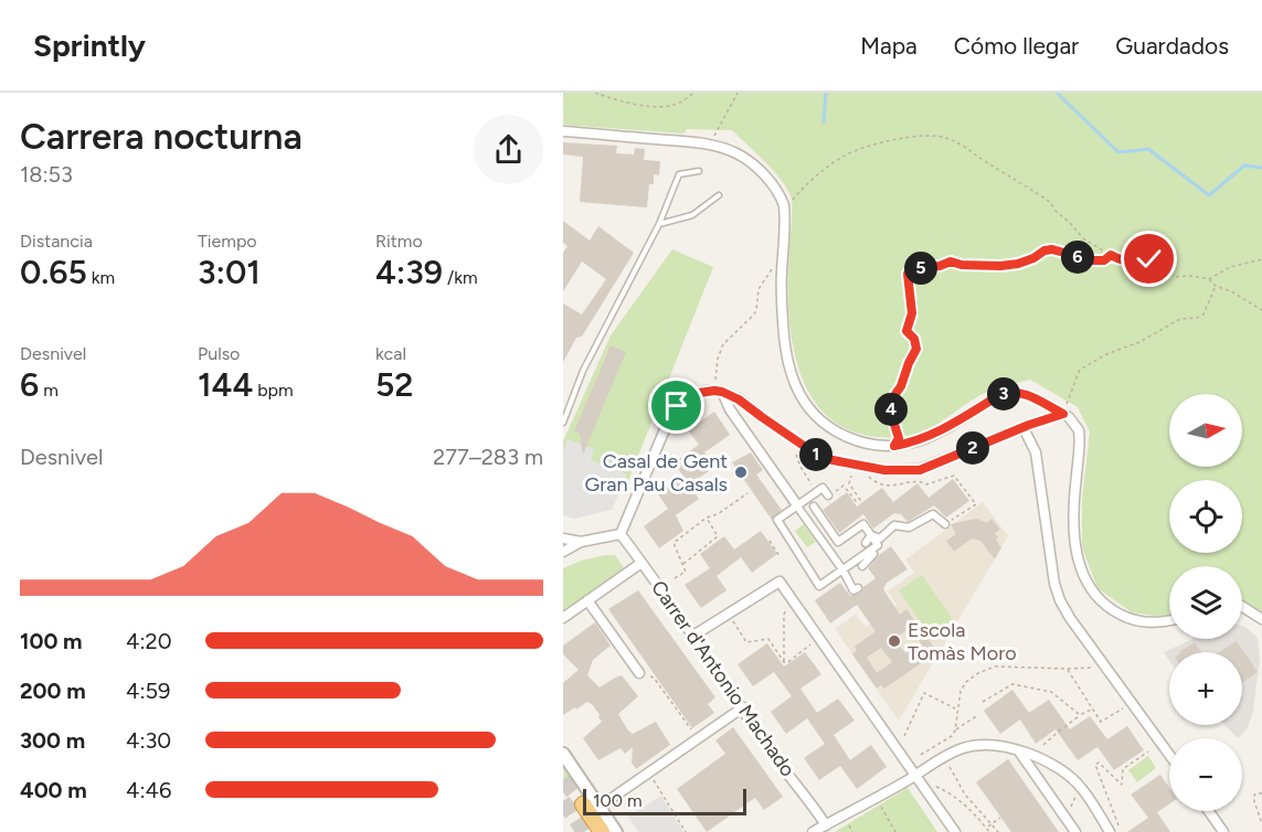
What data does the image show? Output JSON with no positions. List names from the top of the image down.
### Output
{
  "streets": {
    "street": ["Carrer d'Antonio Machado"]
  },
  "places": ["Casal de Gent Gran Pau Casals", "Escola Tomàs Moro"],
  "scale_bar": "100 m",
  "north": "right",
  "page": {
    "header": "Sprintly",
    "nav": ["Mapa", "Cómo llegar", "Guardados"],
    "heading": ["Carrera nocturna", "18:53"],
    "stats": [
      ["Distancia", "0.65 km"],
      ["Tiempo", "3:01"],
      ["Ritmo", "4:39 /km"],
      ["Desnivel", "6 m"],
      ["Pulso", "144 bpm"],
      ["kcal", "52"]
    ],
    "pins": [
      "6",
      "5",
      "3",
      "4",
      "2",
      "1"
    ],
    "map_buttons": ["+", "−"],
    "chart": ["Desnivel", "277–283 m"],
    "list": [
      {
        "name": "100 m",
        "note": "4:20"
      },
      {
        "name": "200 m",
        "note": "4:59"
      },
      {
        "name": "300 m",
        "note": "4:30"
      },
      {
        "name": "400 m",
        "note": "4:46"
      }
    ],
    "scale": "100 m"
  }
}
